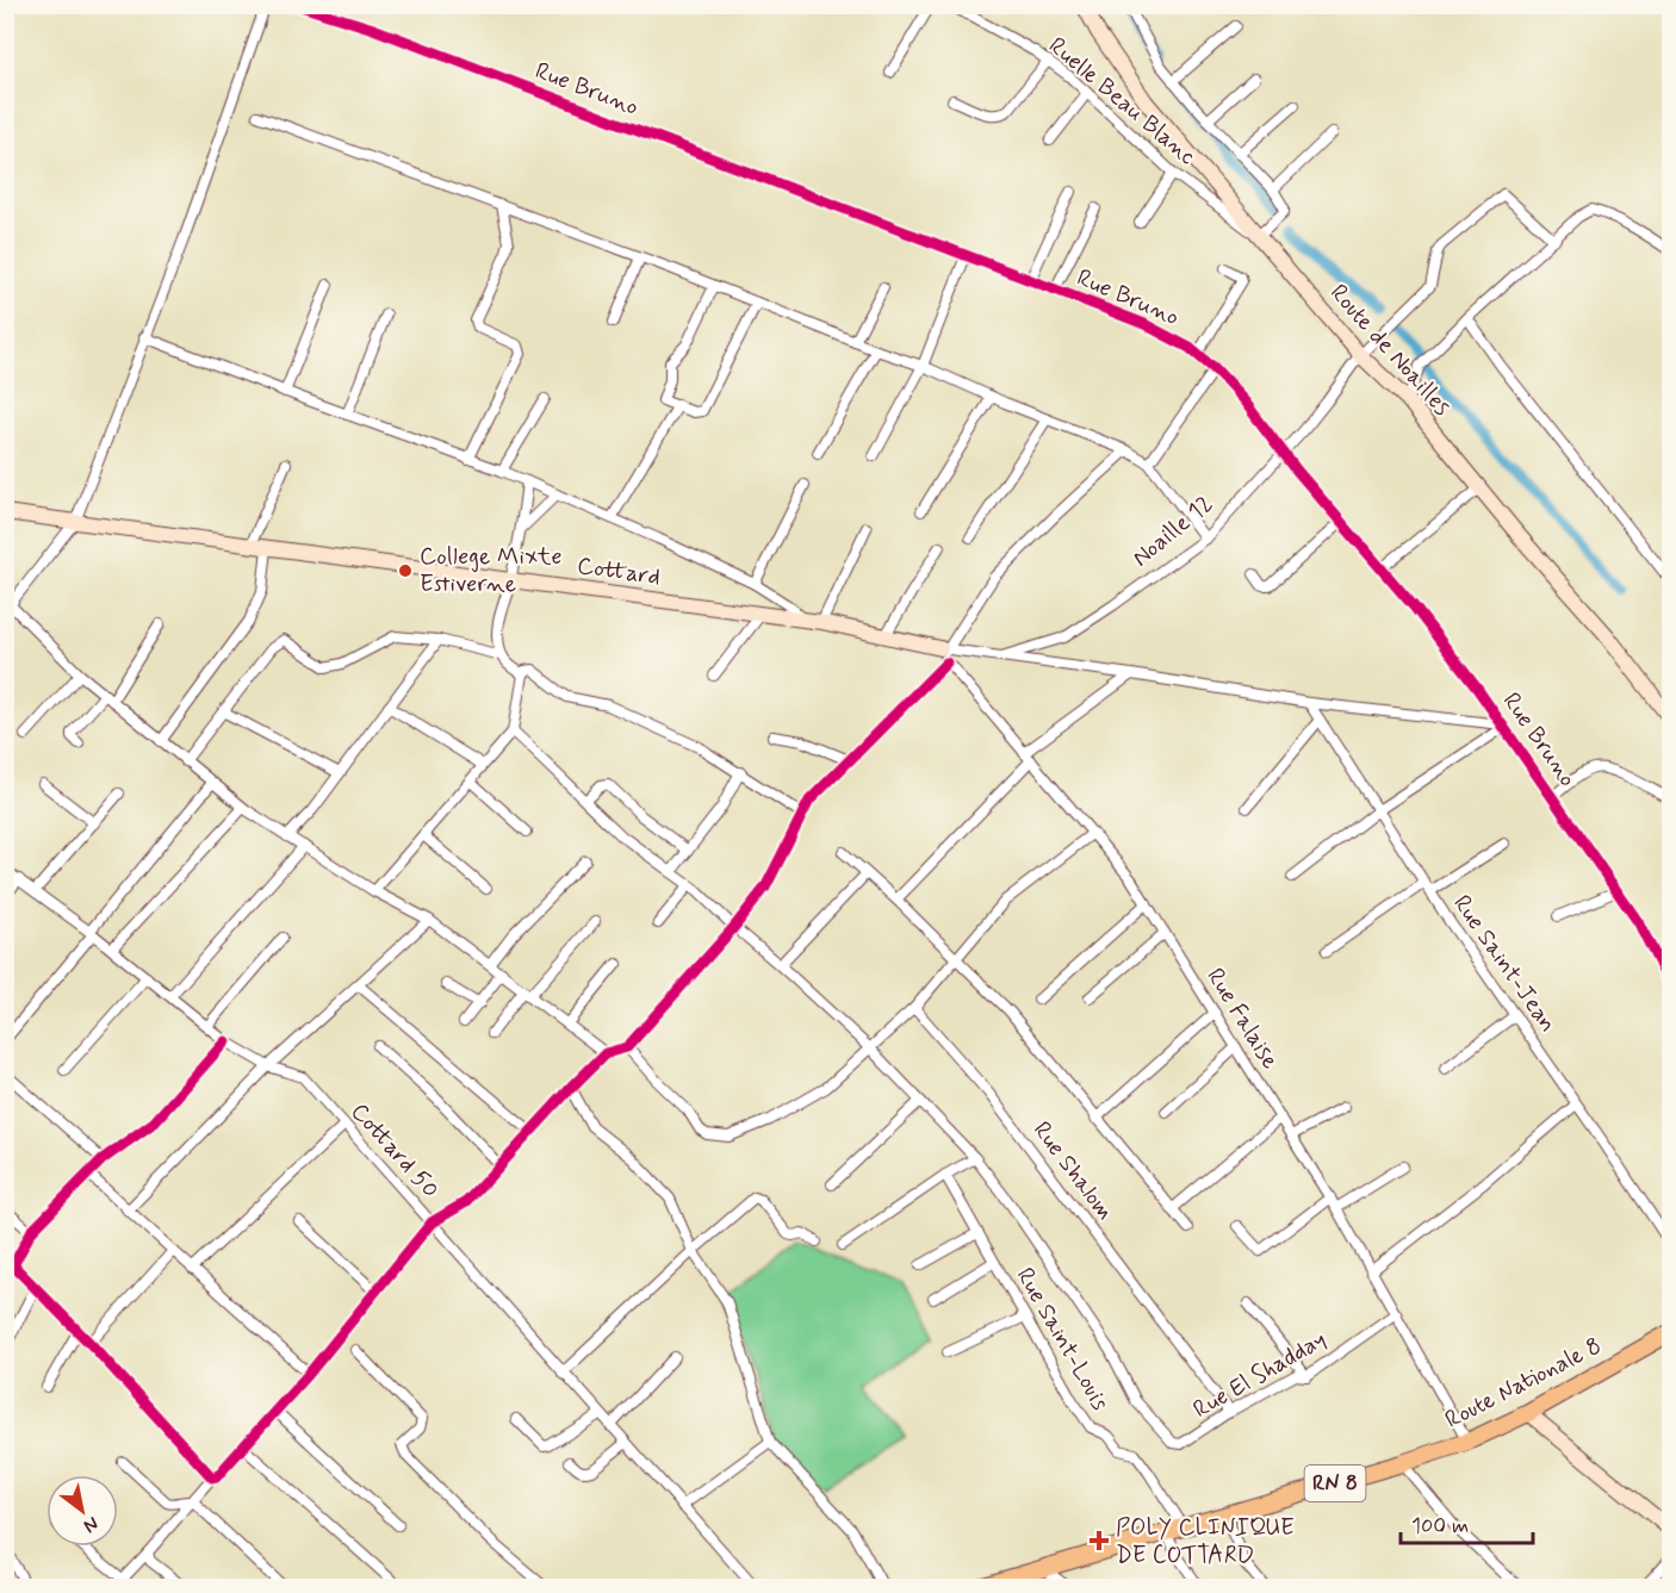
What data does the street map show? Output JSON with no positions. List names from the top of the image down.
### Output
{
  "streets": {
    "main road": ["Route Nationale 8", "RN 8"],
    "street": [
      "Rue Bruno",
      "Ruelle Beau Blanc",
      "Route de Noailles",
      "Noaille 12",
      "Cottard",
      "Rue Saint-Jean",
      "Rue Falaise",
      "Cottard 50",
      "Rue Shalom",
      "Rue Saint-Louis",
      "Rue El Shadday"
    ]
  },
  "crossings": [
    ["Rue Bruno", "Noaille 12"],
    ["Ruelle Beau Blanc", "Route de Noailles"],
    ["Route de Noailles", "Noaille 12"],
    ["Cottard", "Rue Falaise"],
    ["Rue Falaise", "Rue El Shadday"],
    ["Rue Falaise", "Route Nationale 8"],
    ["Rue Shalom", "Rue El Shadday"],
    ["Rue Saint-Louis", "Route Nationale 8"]
  ],
  "places": {
    "other": ["College Mixte Estiverne"],
    "health": ["POLY CLINIQUE DE COTTARD"]
  },
  "scale_bar": "100 m",
  "north": "bottom right"
}
